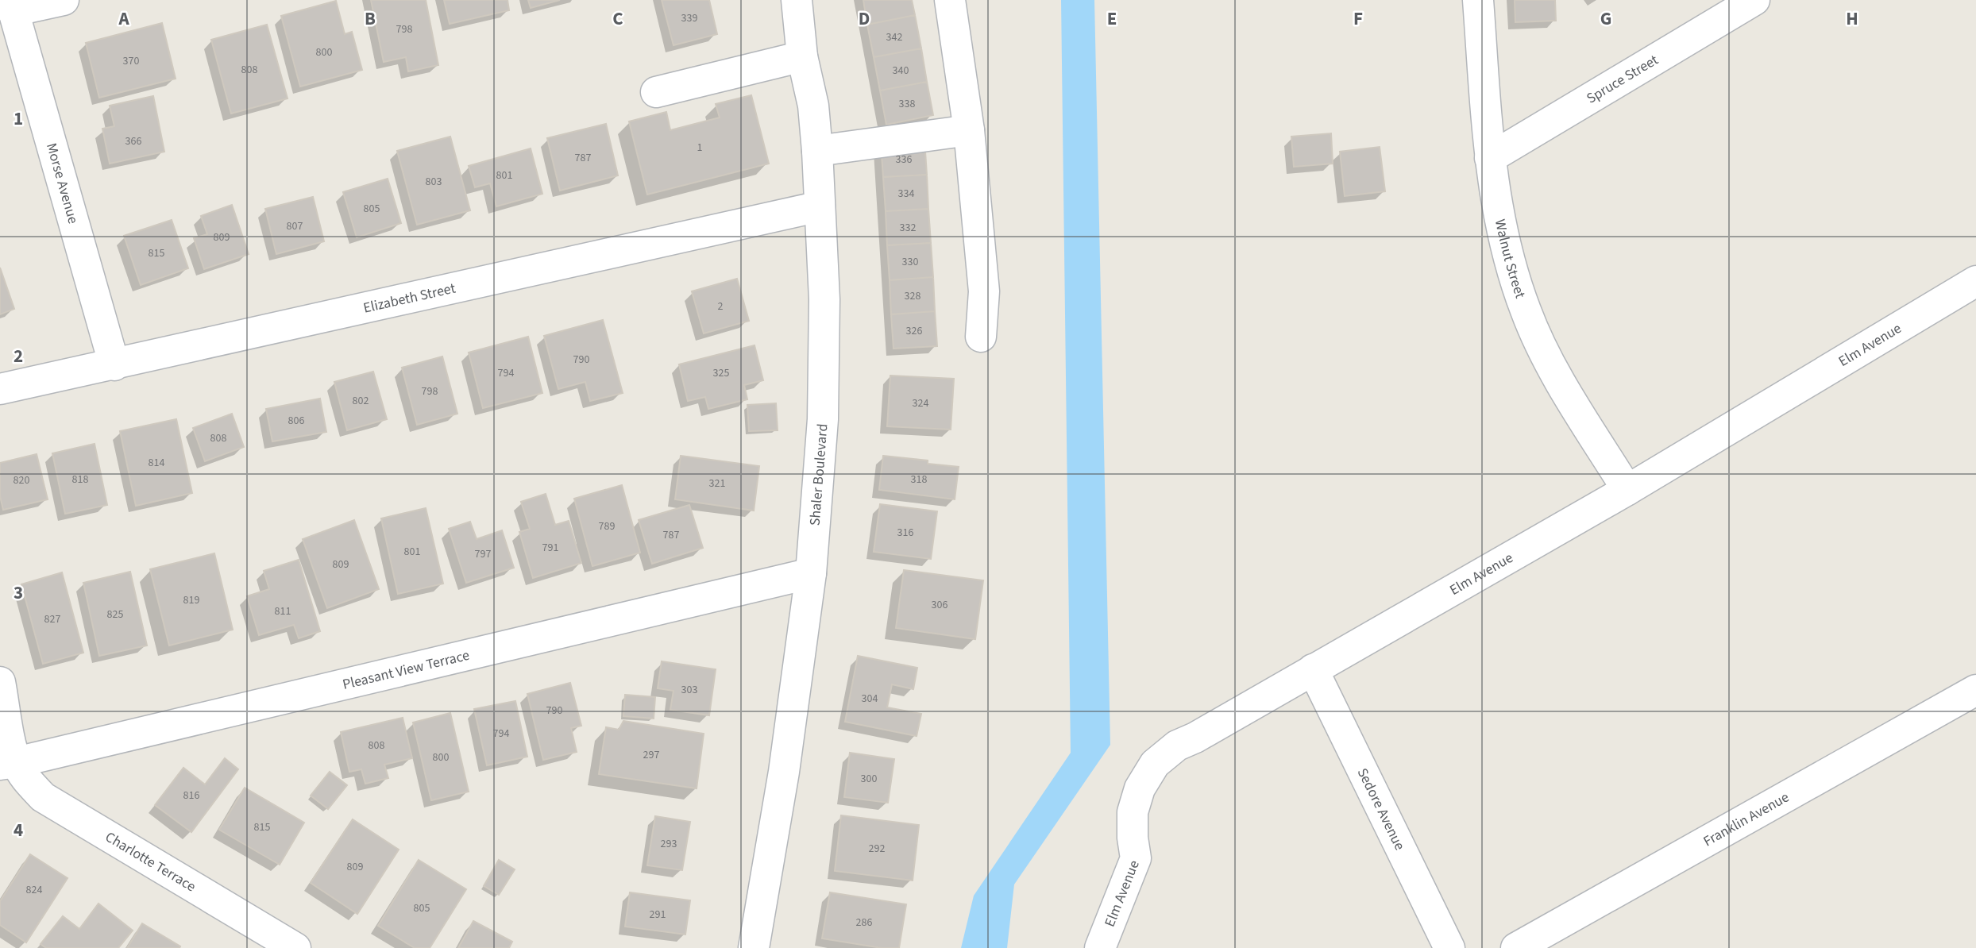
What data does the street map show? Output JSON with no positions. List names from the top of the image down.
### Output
{
  "streets": {
    "street": [
      "Spruce Street",
      "Morse Avenue",
      "Walnut Street",
      "Elizabeth Street",
      "Elm Avenue",
      "Shaler Boulevard",
      "Pleasant View Terrace",
      "Sedore Avenue",
      "Franklin Avenue",
      "Charlotte Terrace"
    ]
  },
  "crossings": [
    ["Spruce Street", "Walnut Street"],
    ["Morse Avenue", "Elizabeth Street"],
    ["Walnut Street", "Elm Avenue"],
    ["Elizabeth Street", "Shaler Boulevard"],
    ["Elm Avenue", "Sedore Avenue"],
    ["Shaler Boulevard", "Pleasant View Terrace"],
    ["Pleasant View Terrace", "Charlotte Terrace"]
  ],
  "house_numbers": [
    "339",
    "798",
    "342",
    "800",
    "370",
    "808",
    "340",
    "338",
    "366",
    "1",
    "787",
    "336",
    "801",
    "803",
    "334",
    "805",
    "807",
    "332",
    "809",
    "815",
    "330",
    "328",
    "2",
    "326",
    "790",
    "794",
    "325",
    "798",
    "802",
    "324",
    "806",
    "808",
    "814",
    "818",
    "318",
    "820",
    "321",
    "789",
    "316",
    "787",
    "791",
    "801",
    "797",
    "809",
    "819",
    "306",
    "811",
    "825",
    "827",
    "303",
    "304",
    "790",
    "794",
    "808",
    "297",
    "800",
    "300",
    "816",
    "815",
    "293",
    "292",
    "809",
    "824",
    "805",
    "291",
    "286"
  ],
  "grid": {
    "columns": [
      "A",
      "B",
      "C",
      "D",
      "E",
      "F",
      "G",
      "H"
    ],
    "rows": [
      "1",
      "2",
      "3",
      "4"
    ]
  }
}
